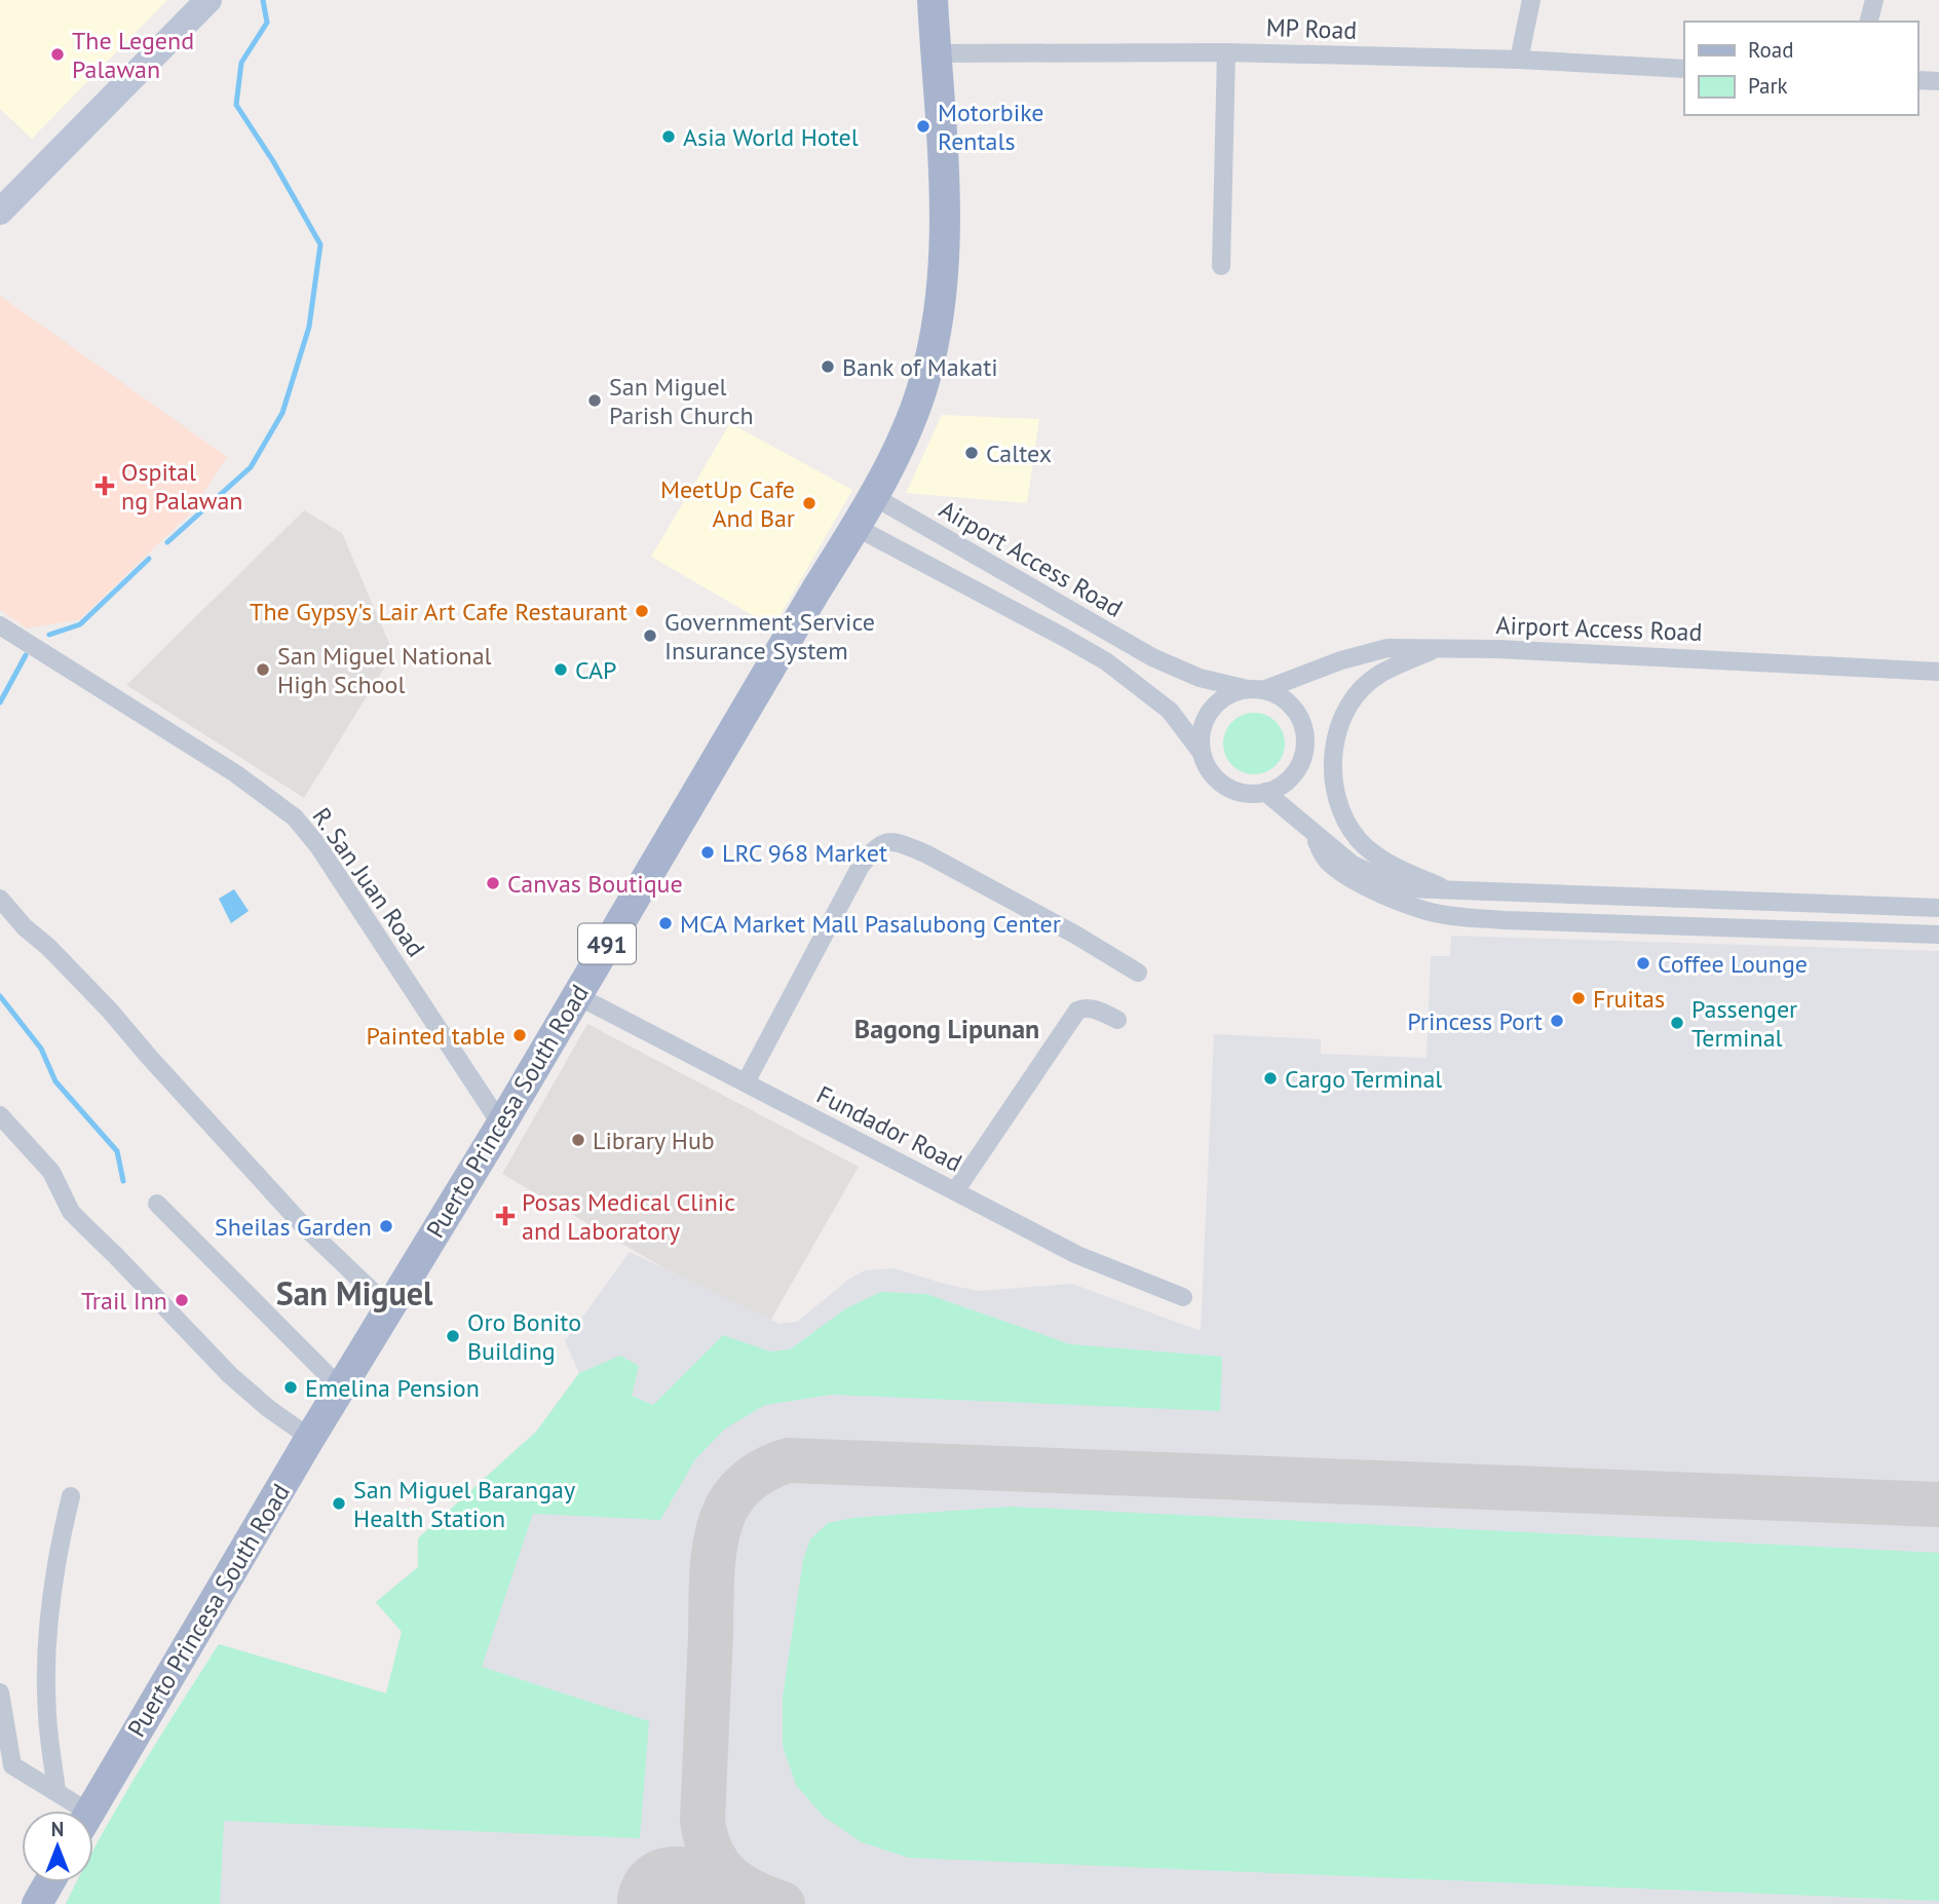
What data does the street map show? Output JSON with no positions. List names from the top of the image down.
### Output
{
  "streets": {
    "main road": ["491", "Puerto Princesa South Road"],
    "street": [
      "MP Road",
      "Airport Access Road",
      "R. San Juan Road",
      "Fundador Road"
    ]
  },
  "crossings": [
    ["MP Road", "Puerto Princesa South Road"],
    ["Airport Access Road", "Puerto Princesa South Road"],
    ["R. San Juan Road", "Puerto Princesa South Road"],
    ["Puerto Princesa South Road", "Fundador Road"]
  ],
  "districts": ["Bagong Lipunan", "San Miguel"],
  "places": {
    "other": [
      "The Legend Palawan",
      "Motorbike Rentals",
      "Asia World Hotel",
      "Bank of Makati",
      "San Miguel Parish Church",
      "Caltex",
      "MeetUp Cafe And Bar",
      "The Gypsy's Lair Art Cafe Restaurant",
      "Government Service Insurance System",
      "San Miguel National High School",
      "CAP",
      "LRC 968 Market",
      "Canvas Boutique",
      "MCA Market Mall Pasalubong Center",
      "Coffee Lounge",
      "Fruitas",
      "Princess Port",
      "Passenger Terminal",
      "Painted table",
      "Cargo Terminal",
      "Library Hub",
      "Sheilas Garden",
      "Trail Inn",
      "Oro Bonito Building",
      "Emelina Pension",
      "San Miguel Barangay Health Station"
    ],
    "health": ["Ospital ng Palawan", "Posas Medical Clinic and Laboratory"]
  },
  "legend": ["Road", "Park"],
  "north": "top"
}
